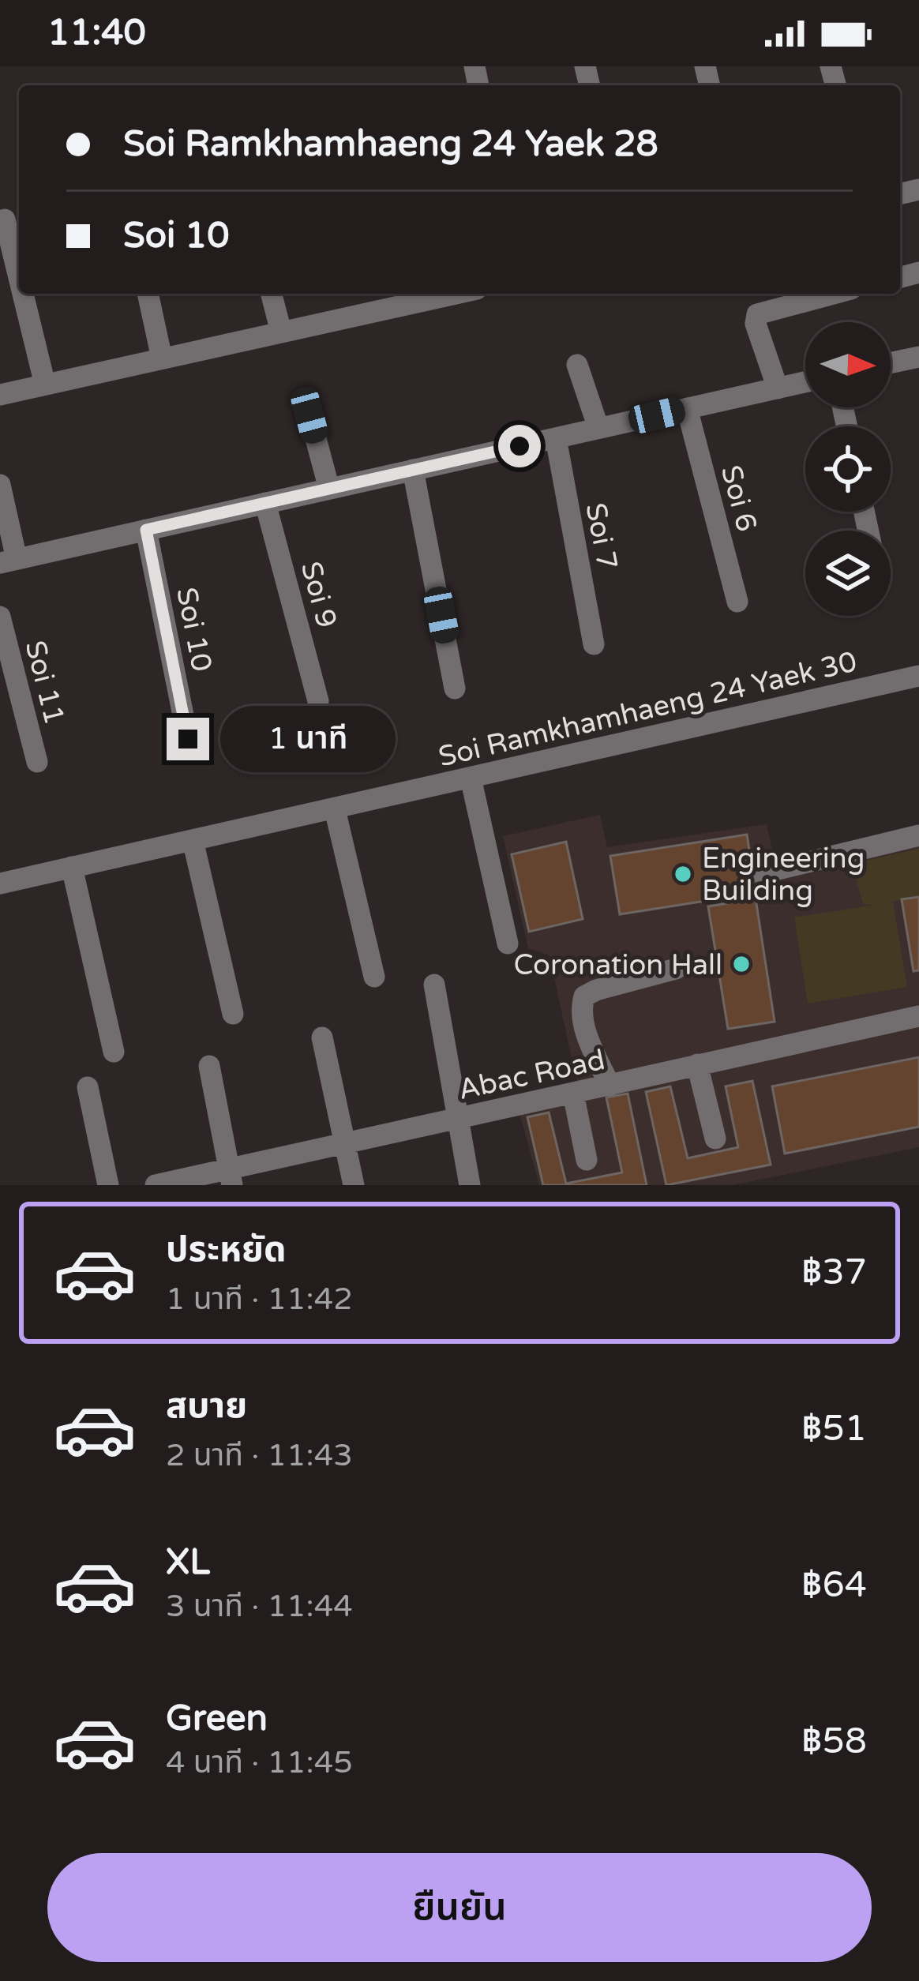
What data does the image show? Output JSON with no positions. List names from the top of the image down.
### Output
{
  "streets": {
    "street": [
      "Soi 6",
      "Soi 7",
      "Soi 9",
      "Soi 10",
      "Soi 11",
      "Soi Ramkhamhaeng 24 Yaek 30",
      "Abac Road"
    ]
  },
  "places": ["Engineering Building", "Coronation Hall"],
  "north": "right",
  "page": {
    "status": "11:40",
    "banner": ["Soi Ramkhamhaeng 24 Yaek 28", "Soi 10"],
    "bubble": "1 นาที",
    "list": [
      {
        "name": "ประหยัด",
        "note": "1 นาที · 11:42",
        "value": "฿37"
      },
      {
        "name": "สบาย",
        "note": "2 นาที · 11:43",
        "value": "฿51"
      },
      {
        "name": "XL",
        "note": "3 นาที · 11:44",
        "value": "฿64"
      },
      {
        "name": "Green",
        "note": "4 นาที · 11:45",
        "value": "฿58"
      }
    ],
    "buttons": "ยืนยัน"
  }
}
